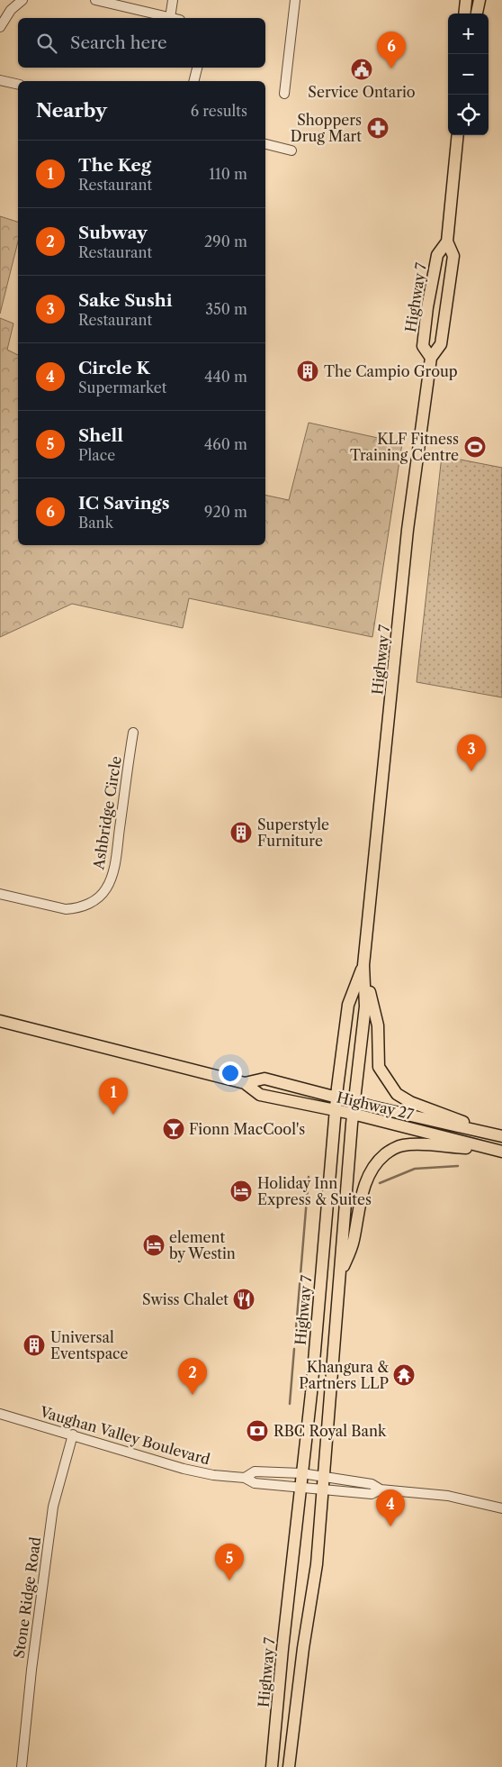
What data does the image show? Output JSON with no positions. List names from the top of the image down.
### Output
{
  "streets": {
    "main road": ["Highway 7", "Highway 27"],
    "street": ["Ashbridge Circle", "Vaughan Valley Boulevard", "Stone Ridge Road"]
  },
  "crossings": [
    ["Highway 7", "Highway 27"],
    ["Highway 7", "Vaughan Valley Boulevard"],
    ["Vaughan Valley Boulevard", "Stone Ridge Road"]
  ],
  "places": {
    "public building": ["Service Ontario"],
    "pharmacy": ["Shoppers Drug Mart"],
    "building": ["The Campio Group", "Superstyle Furniture", "Universal Eventspace"],
    "sports": ["KLF Fitness Training Centre"],
    "bar": ["Fionn MacCool's"],
    "hotel": ["Holiday Inn Express & Suites", "element by Westin"],
    "restaurant": ["Swiss Chalet"],
    "temple": ["Khangura & Partners LLP"],
    "bank": ["RBC Royal Bank"]
  },
  "page": {
    "map_buttons": ["+", "−"],
    "search": "Search here",
    "pins": [
      "6",
      "3",
      "1",
      "2",
      "4",
      "5"
    ],
    "heading": ["Nearby", "6 results"],
    "list": [
      {
        "mark": "1",
        "name": "The Keg",
        "note": "Restaurant",
        "value": "110 m"
      },
      {
        "mark": "2",
        "name": "Subway",
        "note": "Restaurant",
        "value": "290 m"
      },
      {
        "mark": "3",
        "name": "Sake Sushi",
        "note": "Restaurant",
        "value": "350 m"
      },
      {
        "mark": "4",
        "name": "Circle K",
        "note": "Supermarket",
        "value": "440 m"
      },
      {
        "mark": "5",
        "name": "Shell",
        "note": "Place",
        "value": "460 m"
      },
      {
        "mark": "6",
        "name": "IC Savings",
        "note": "Bank",
        "value": "920 m"
      }
    ]
  }
}
